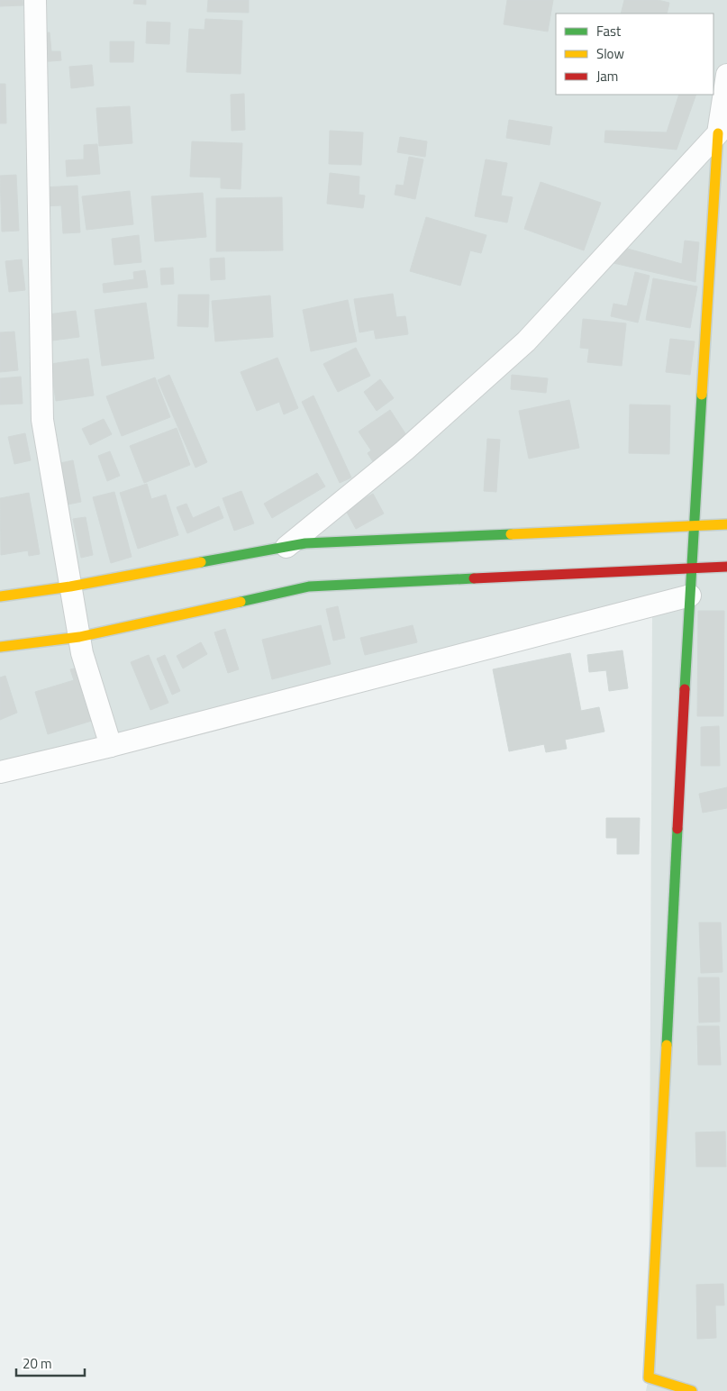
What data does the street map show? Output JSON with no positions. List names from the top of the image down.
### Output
{
  "legend": ["Fast", "Slow", "Jam"],
  "scale_bar": "20 m"
}
